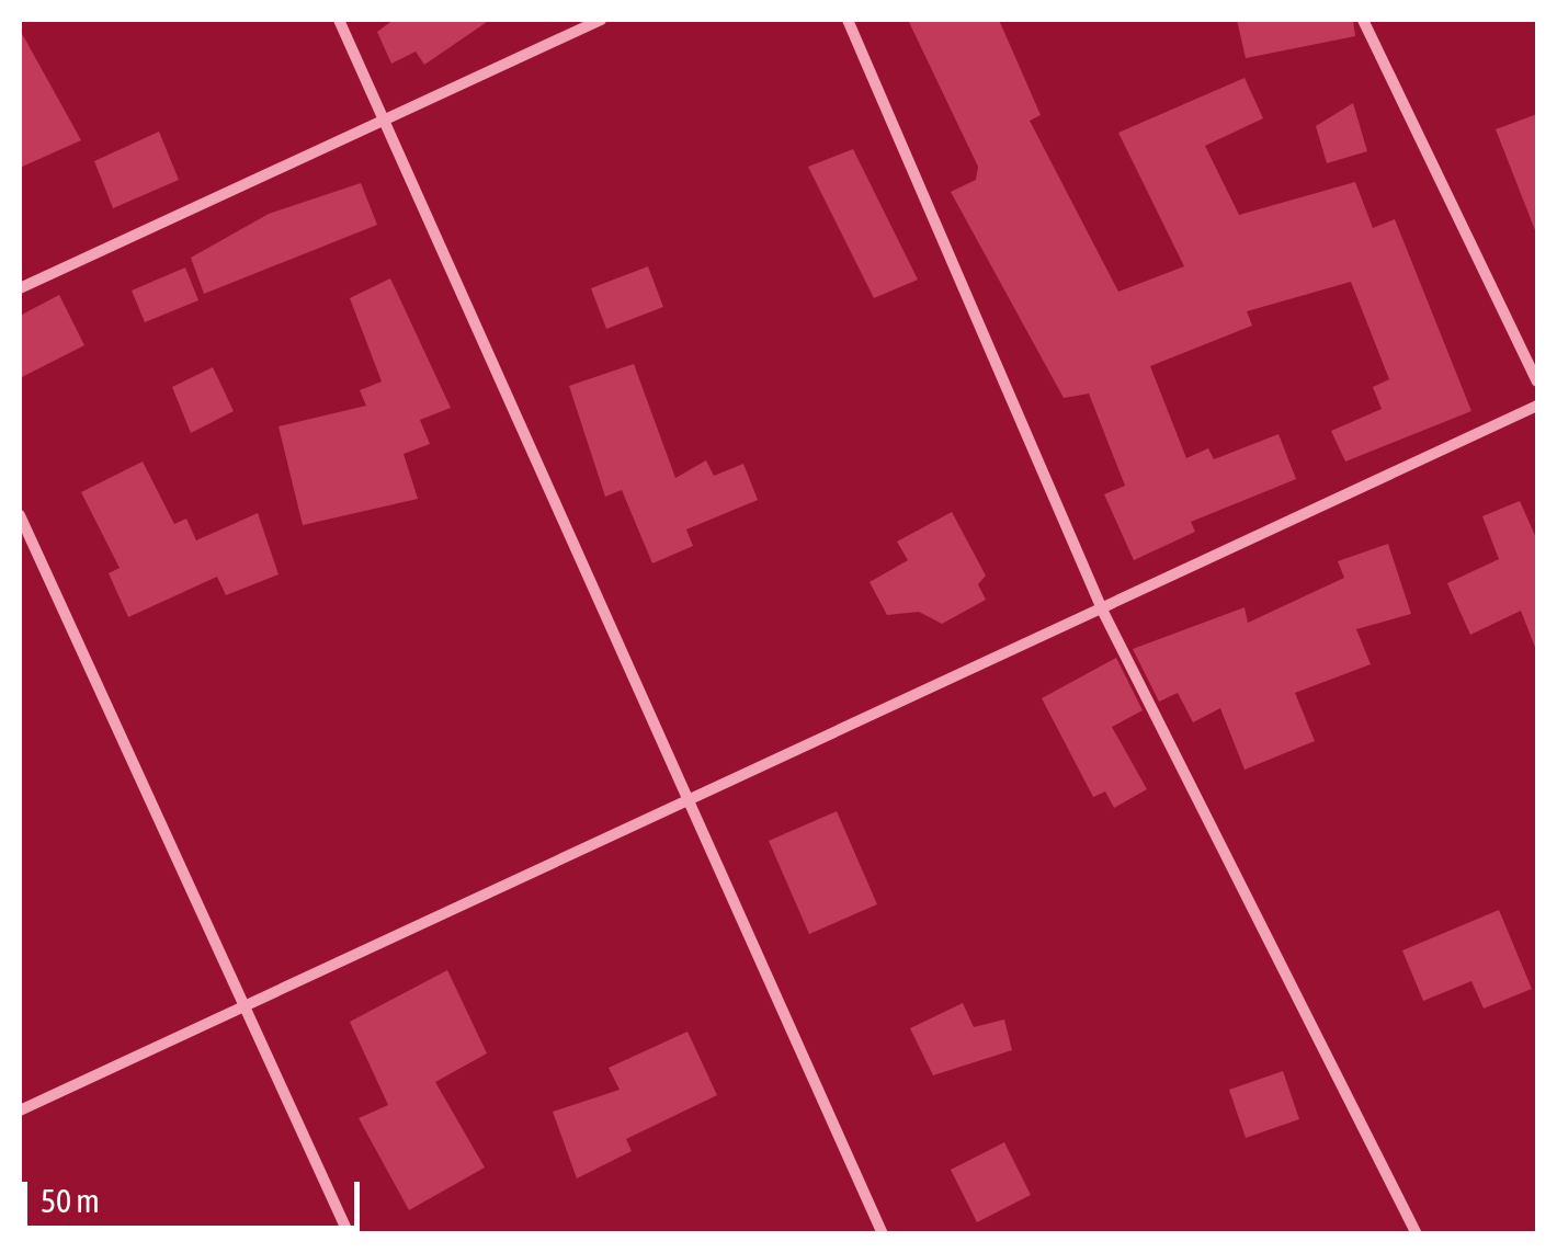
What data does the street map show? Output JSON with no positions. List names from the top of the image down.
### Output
{
  "scale_bar": "50 m"
}
